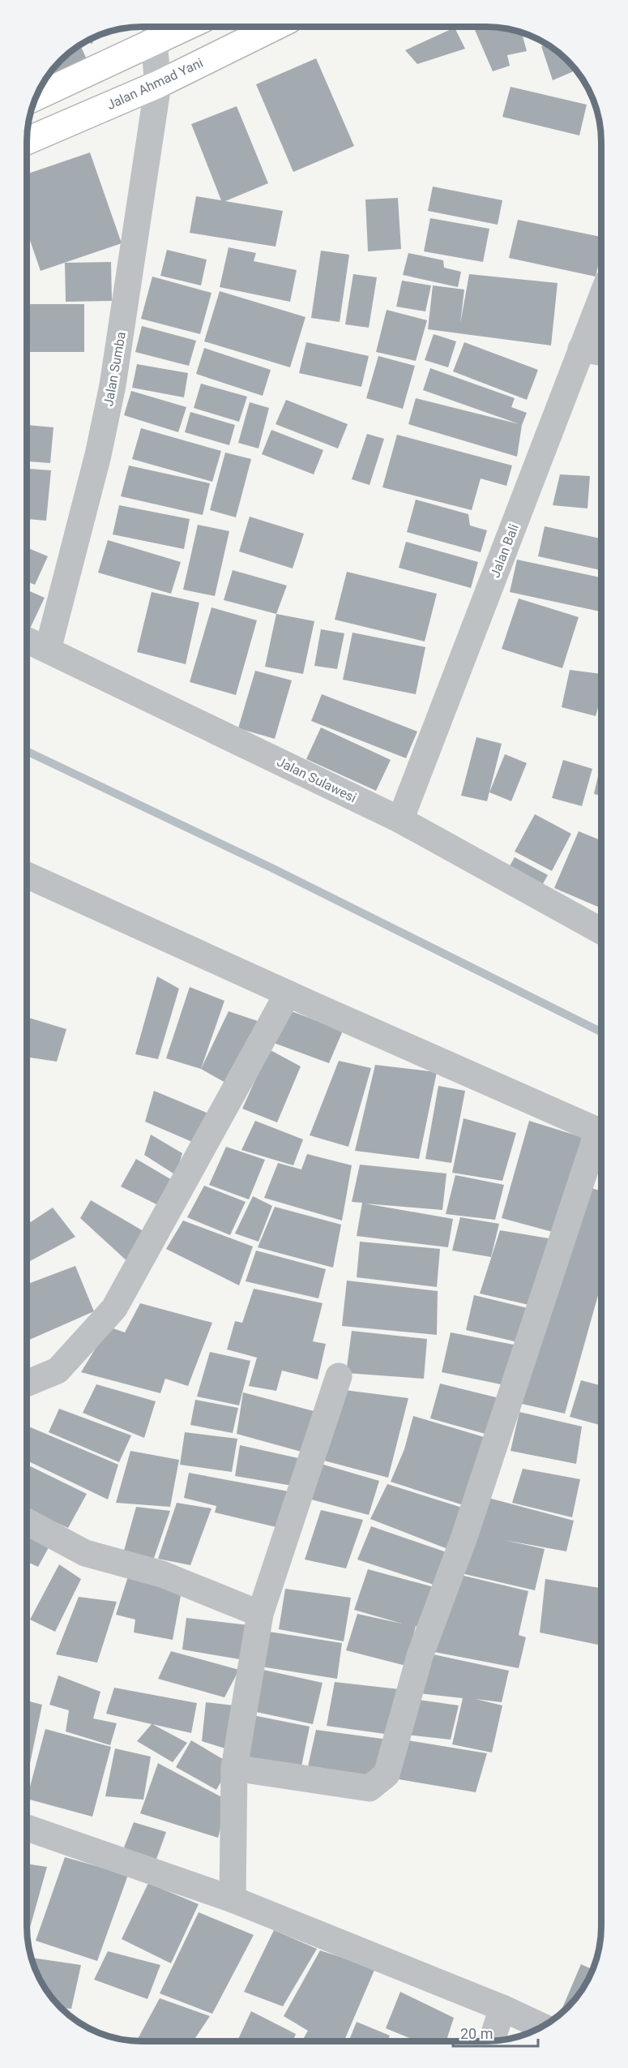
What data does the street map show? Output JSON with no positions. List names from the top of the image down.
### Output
{
  "streets": {
    "main road": ["Jalan Ahmad Yani"],
    "street": ["Jalan Sumba", "Jalan Bali", "Jalan Sulawesi"]
  },
  "crossings": [
    ["Jalan Ahmad Yani", "Jalan Sumba"],
    ["Jalan Sumba", "Jalan Sulawesi"],
    ["Jalan Bali", "Jalan Sulawesi"]
  ],
  "scale_bar": "20 m"
}
